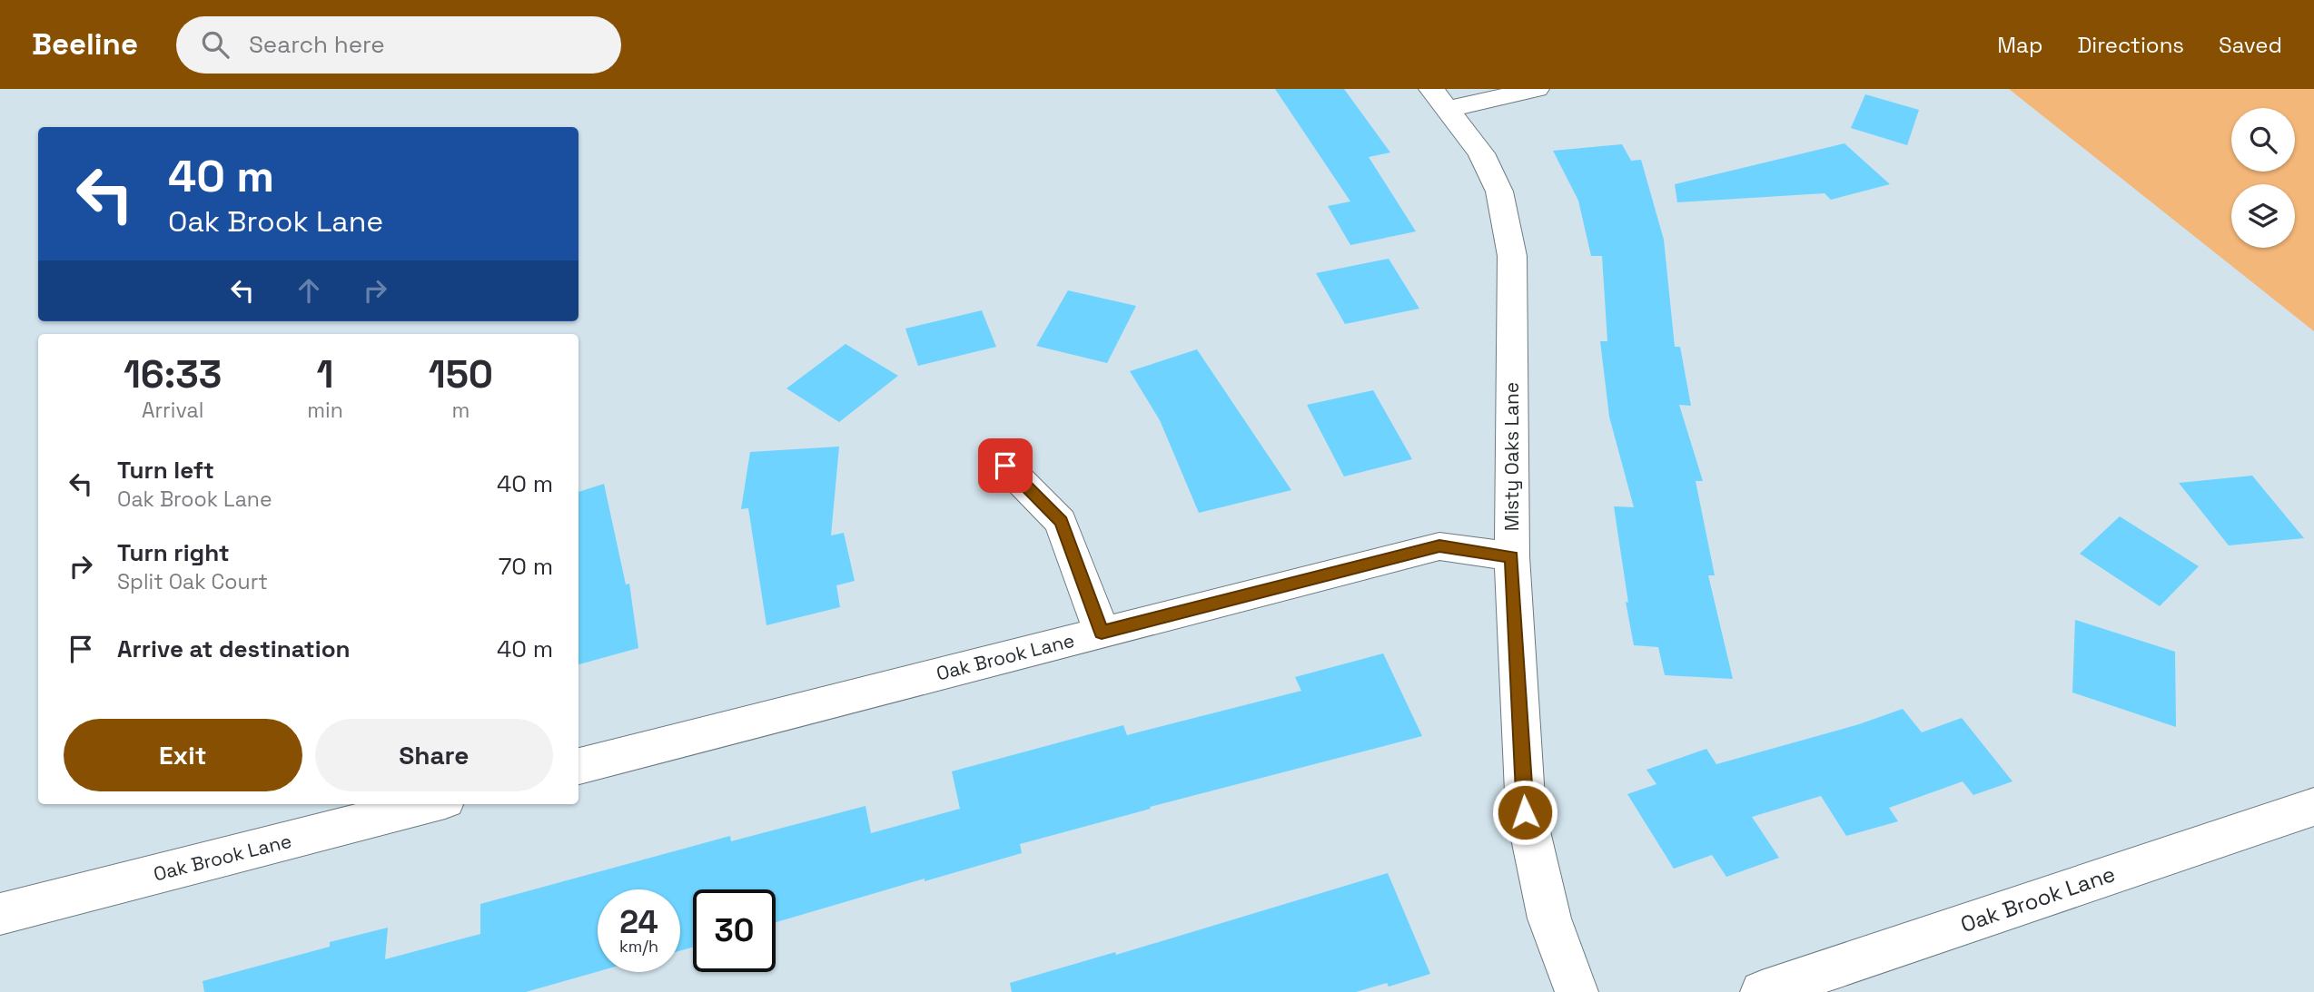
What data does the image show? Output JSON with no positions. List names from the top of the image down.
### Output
{
  "streets": {
    "street": ["Misty Oaks Lane", "Oak Brook Lane"]
  },
  "crossings": [
    ["Misty Oaks Lane", "Oak Brook Lane"]
  ],
  "page": {
    "header": "Beeline",
    "search": "Search here",
    "nav": ["Map", "Directions", "Saved"],
    "turn": ["40 m", "Oak Brook Lane"],
    "eta": [
      "16:33",
      "Arrival",
      "1",
      "min",
      "150",
      "m"
    ],
    "list": [
      {
        "name": "Turn left",
        "note": "Oak Brook Lane",
        "value": "40 m"
      },
      {
        "name": "Turn right",
        "note": "Split Oak Court",
        "value": "70 m"
      },
      {
        "name": "Arrive at destination",
        "value": "40 m"
      }
    ],
    "buttons": ["Exit", "Share"],
    "speed": "24 km/h",
    "limit": "30"
  }
}
